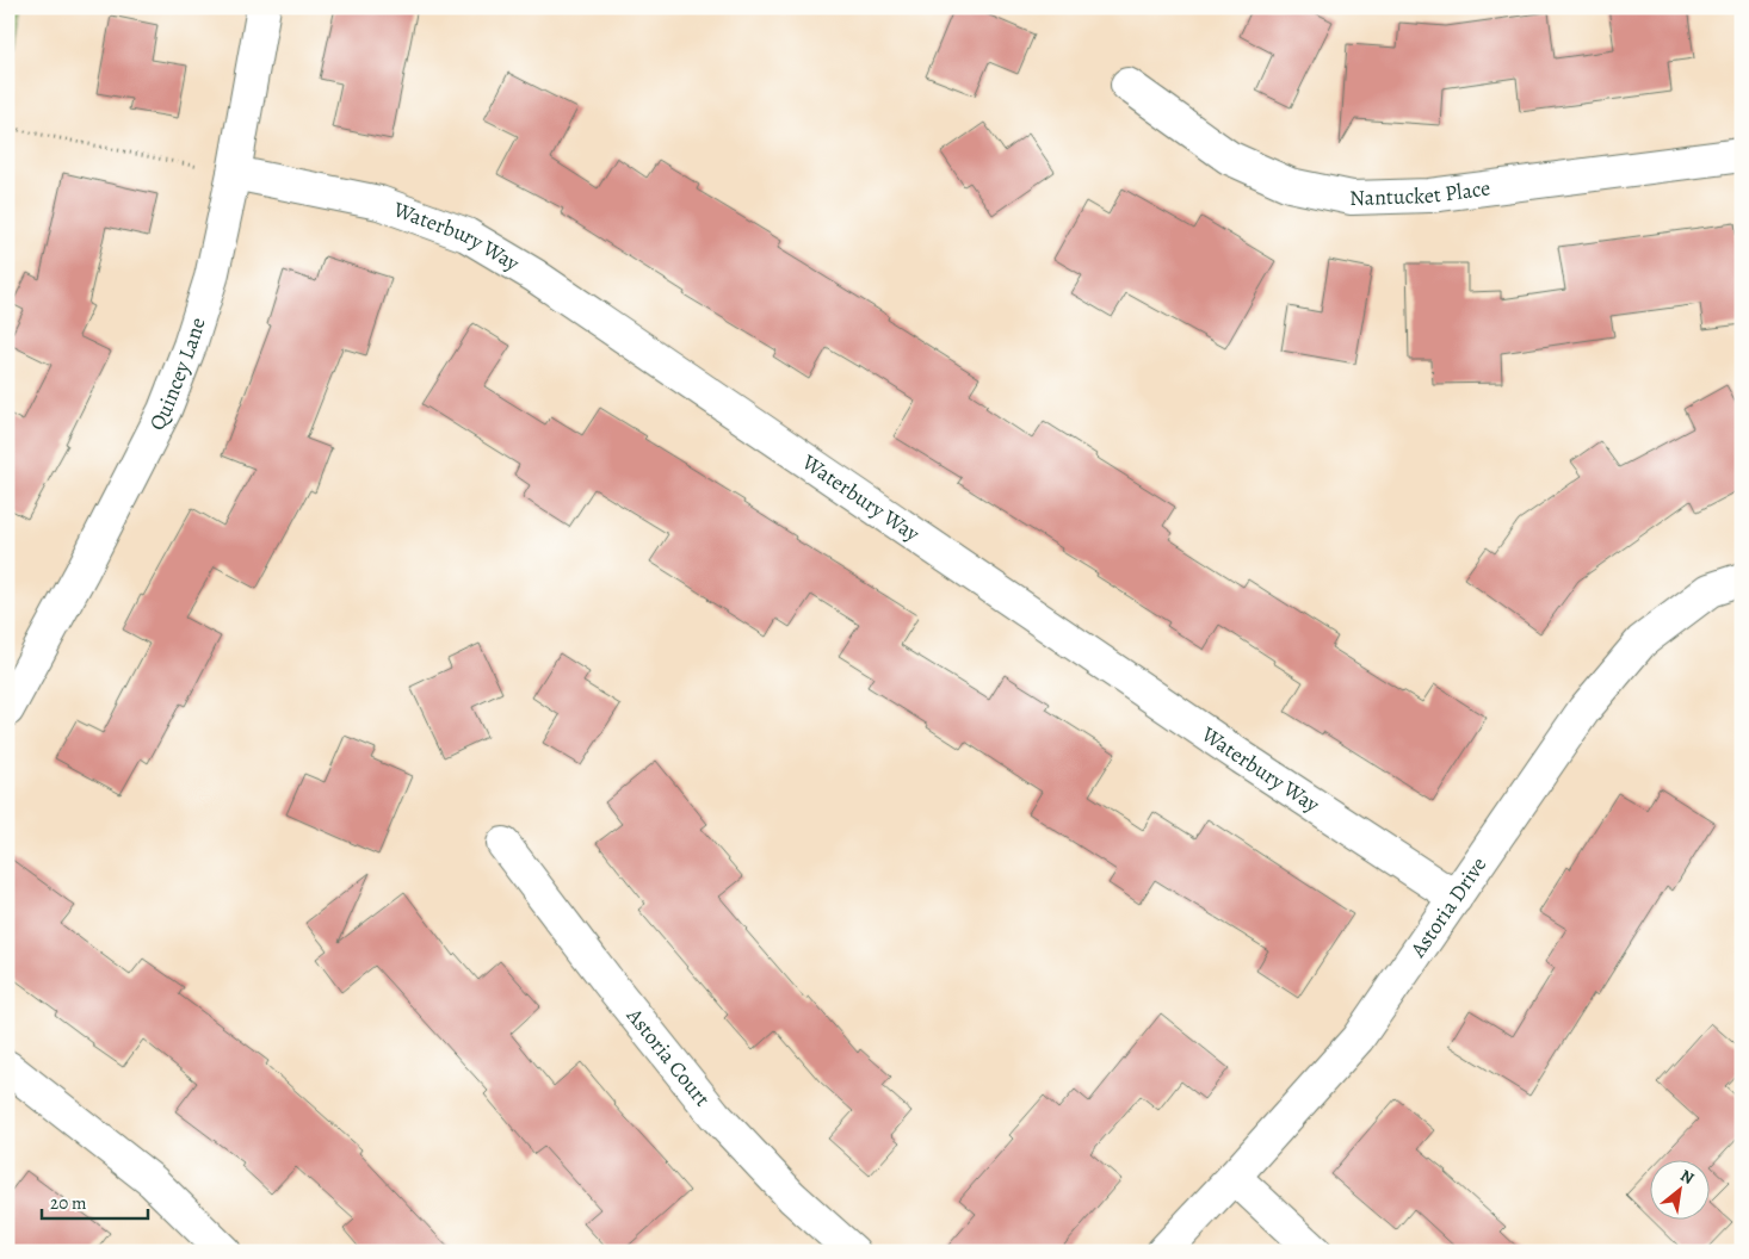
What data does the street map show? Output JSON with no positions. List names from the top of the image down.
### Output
{
  "streets": {
    "street": [
      "Nantucket Place",
      "Waterbury Way",
      "Quincey Lane",
      "Astoria Drive",
      "Astoria Court"
    ]
  },
  "crossings": [
    ["Waterbury Way", "Quincey Lane"],
    ["Waterbury Way", "Astoria Drive"]
  ],
  "scale_bar": "20 m",
  "north": "top right"
}
